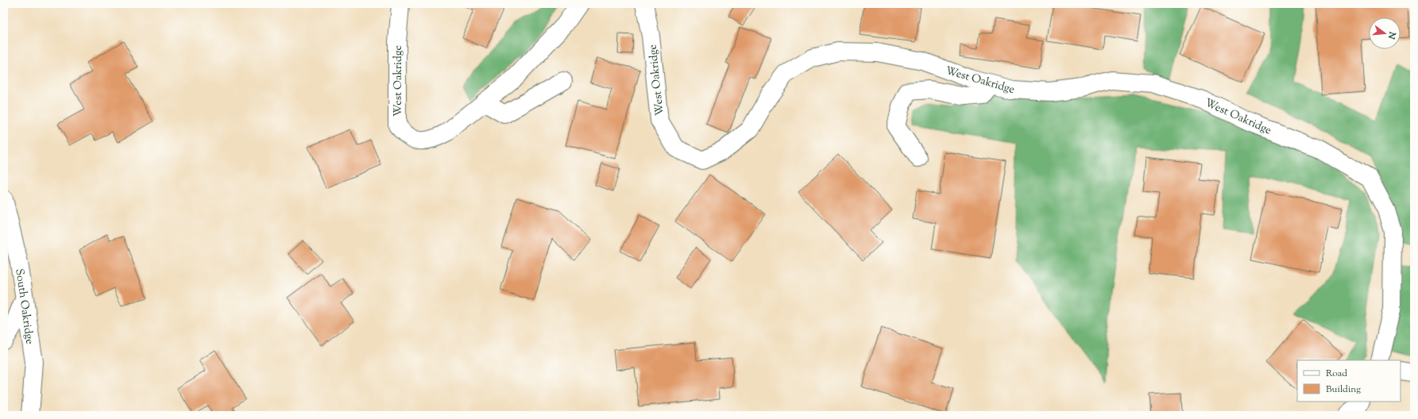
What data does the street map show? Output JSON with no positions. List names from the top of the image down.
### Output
{
  "streets": {
    "street": ["West Oakridge", "South Oakridge"]
  },
  "legend": ["Road", "Building"],
  "north": "right"
}
